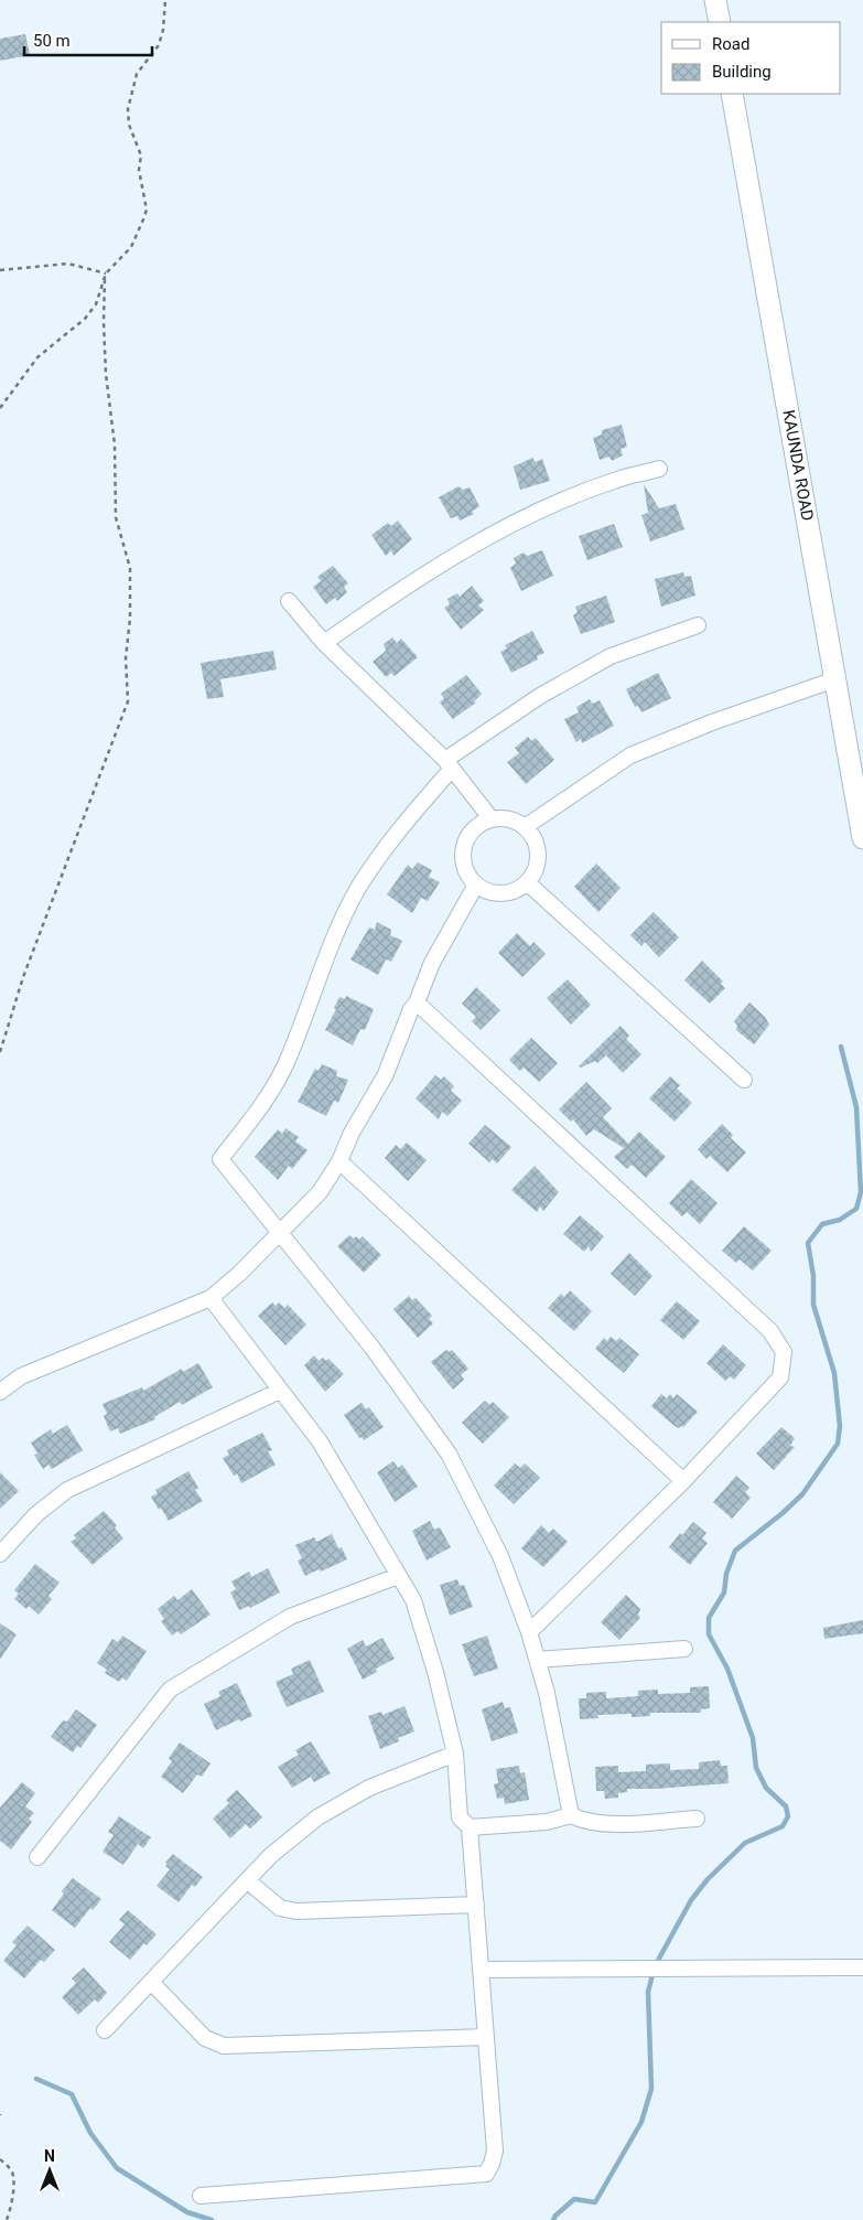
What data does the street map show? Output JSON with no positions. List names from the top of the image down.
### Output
{
  "streets": {
    "main road": ["KAUNDA ROAD"]
  },
  "legend": ["Road", "Building"],
  "scale_bar": "50 m",
  "north": "top"
}
